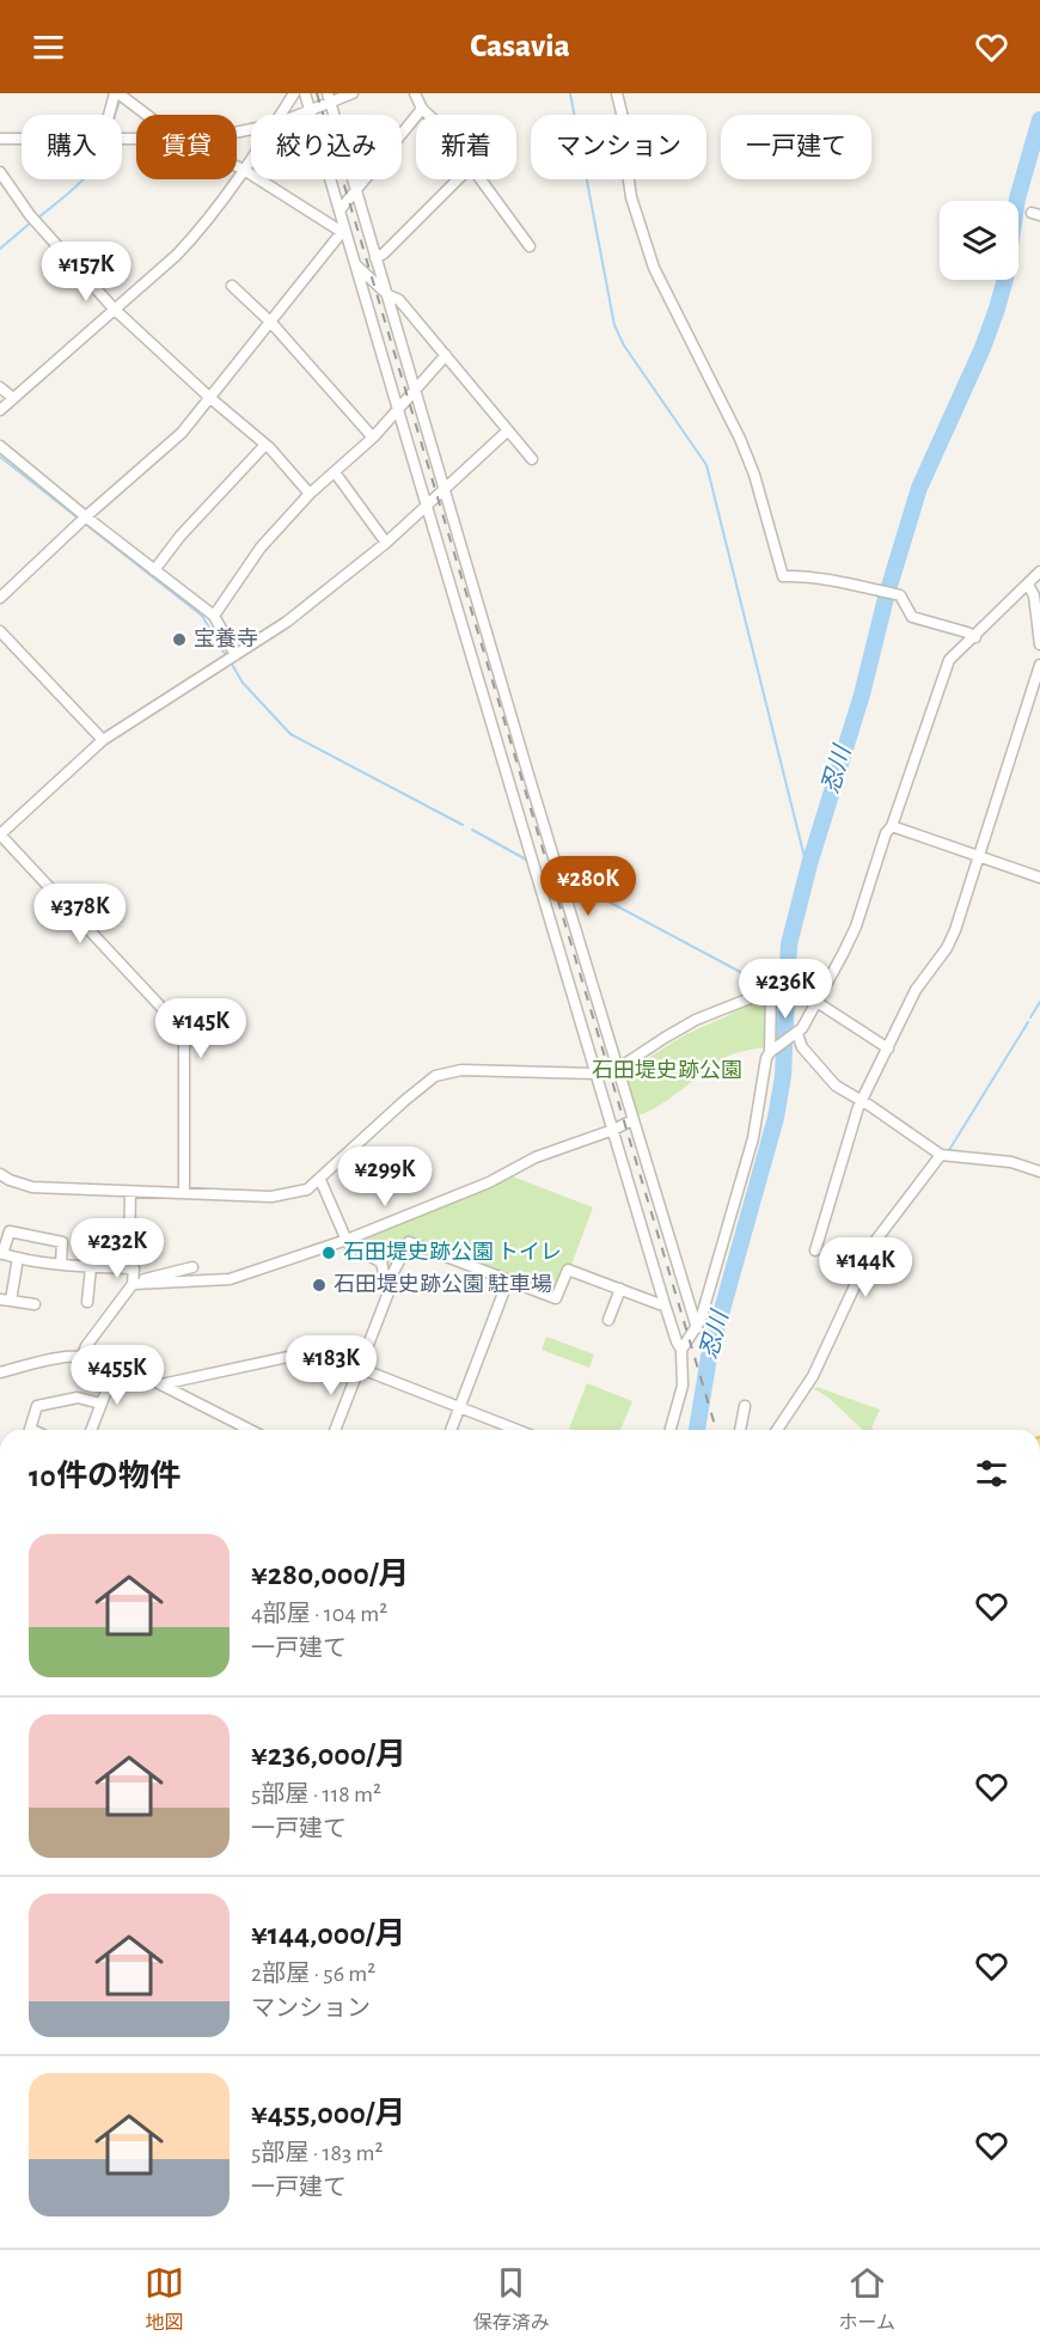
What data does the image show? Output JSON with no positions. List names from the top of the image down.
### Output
{
  "water": ["忍川"],
  "parks": ["石田堤史跡公園"],
  "places": ["宝養寺", "石田堤史跡公園 トイレ", "石田堤史跡公園 駐車場"],
  "page": {
    "header": "Casavia",
    "chip": [
      "購入",
      "賃貸",
      "絞り込み",
      "新着",
      "マンション",
      "一戸建て"
    ],
    "price": [
      "¥157K",
      "¥280K",
      "¥378K",
      "¥236K",
      "¥145K",
      "¥299K",
      "¥232K",
      "¥144K",
      "¥183K",
      "¥455K"
    ],
    "heading": "10件の物件",
    "list": [
      {
        "name": "¥280,000/月",
        "note": "4部屋 · 104 m² · 一戸建て"
      },
      {
        "name": "¥236,000/月",
        "note": "5部屋 · 118 m² · 一戸建て"
      },
      {
        "name": "¥144,000/月",
        "note": "2部屋 · 56 m² · マンション"
      },
      {
        "name": "¥455,000/月",
        "note": "5部屋 · 183 m² · 一戸建て"
      }
    ],
    "tabs": ["地図", "保存済み", "ホーム"]
  }
}
